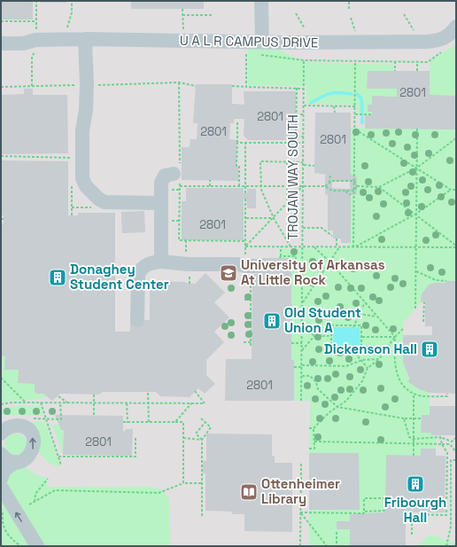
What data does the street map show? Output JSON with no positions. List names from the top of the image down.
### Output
{
  "streets": {
    "street": ["U A L R CAMPUS DRIVE"],
    "path": ["TROJAN WAY SOUTH"]
  },
  "places": {
    "school or university": ["University of Arkansas At Little Rock"],
    "building": [
      "Donaghey Student Center",
      "Old Student Union A",
      "Dickenson Hall",
      "Fribourgh Hall"
    ],
    "library": ["Ottenheimer Library"]
  },
  "house_numbers": [
    "2801",
    "2801",
    "2801",
    "2801",
    "2801",
    "2801",
    "2801"
  ]
}
